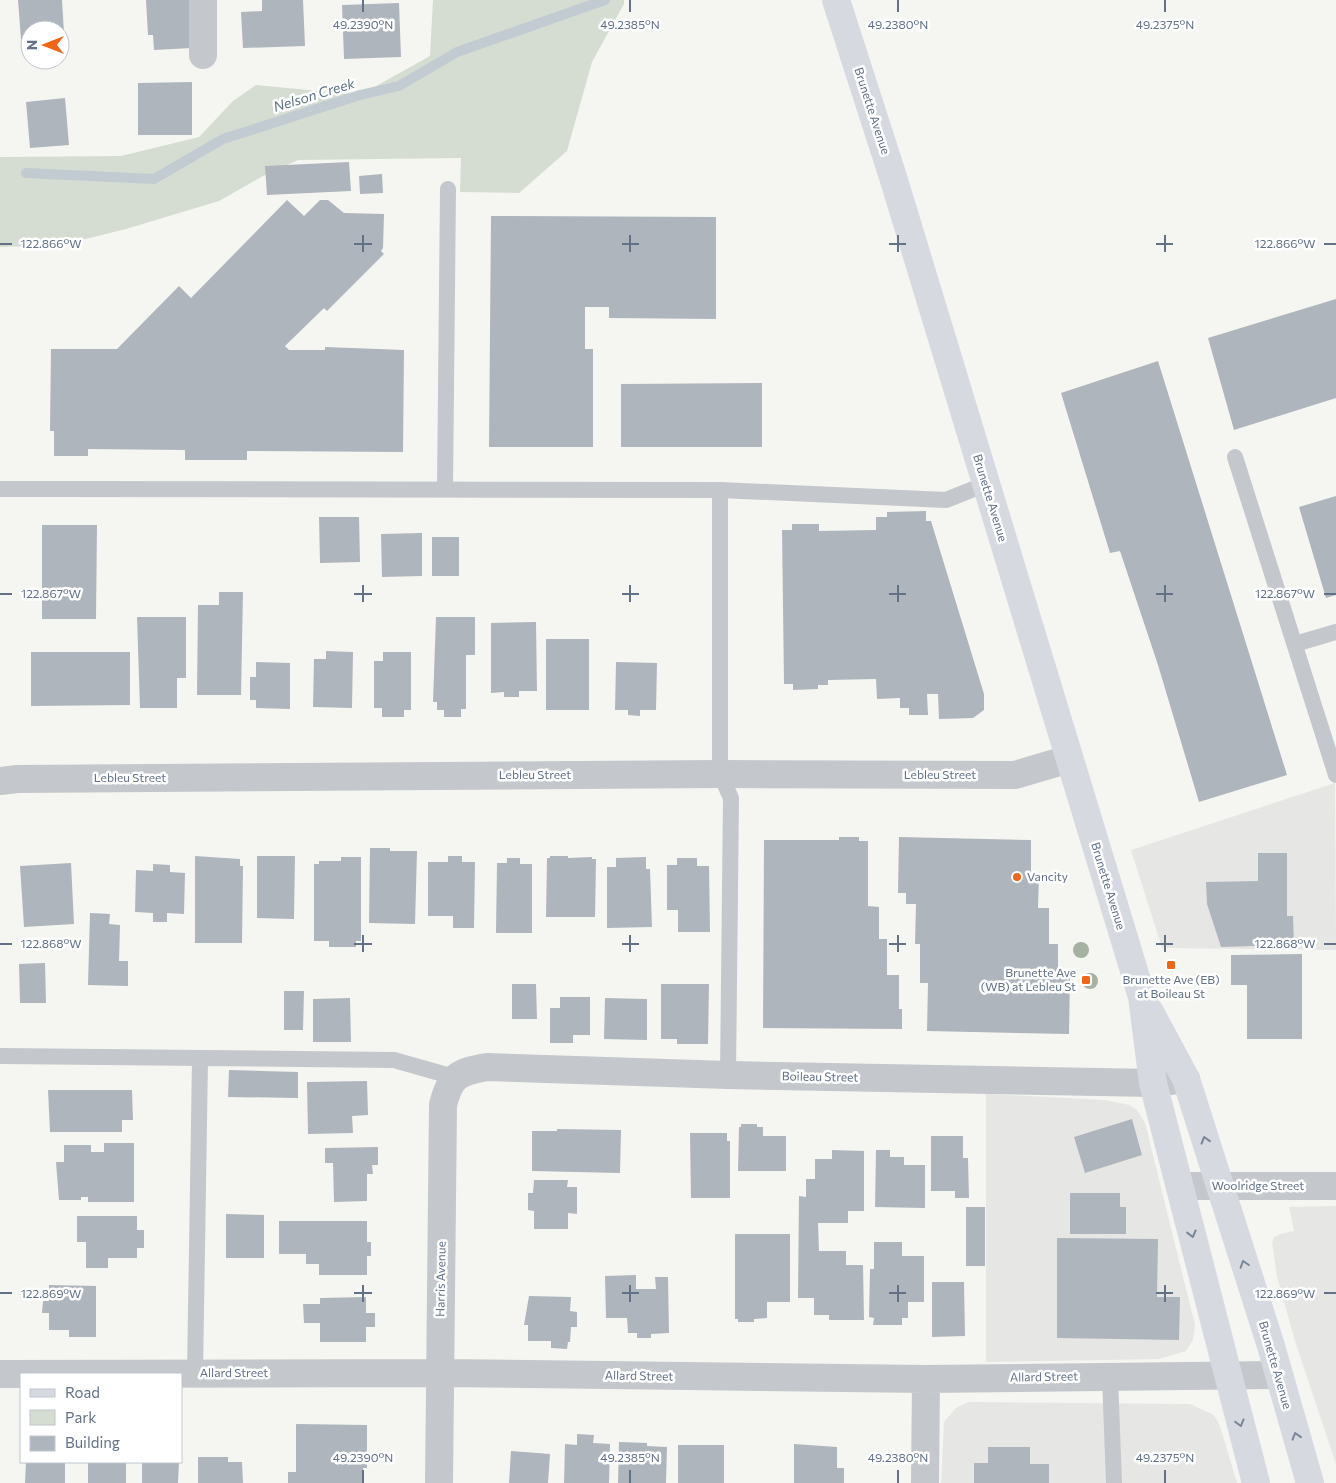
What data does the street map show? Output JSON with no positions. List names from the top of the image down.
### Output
{
  "streets": {
    "main road": ["Brunette Avenue"],
    "street": [
      "Lebleu Street",
      "Boileau Street",
      "Woolridge Street",
      "Harris Avenue",
      "Allard Street"
    ]
  },
  "crossings": [
    ["Brunette Avenue", "Lebleu Street"],
    ["Brunette Avenue", "Boileau Street"],
    ["Brunette Avenue", "Woolridge Street"],
    ["Brunette Avenue", "Allard Street"],
    ["Boileau Street", "Harris Avenue"],
    ["Harris Avenue", "Allard Street"]
  ],
  "water": ["Nelson Creek"],
  "places": {
    "other": ["Vancity"],
    "transit": ["Brunette Ave (EB) at Boileau St", "Brunette Ave (WB) at Lebleu St"]
  },
  "legend": ["Road", "Park", "Building"],
  "north": "left",
  "coordinates": [
    "49.2390°N",
    "49.2385°N",
    "49.2380°N",
    "49.2375°N",
    "122.866°W",
    "122.867°W",
    "122.868°W",
    "122.869°W"
  ]
}
